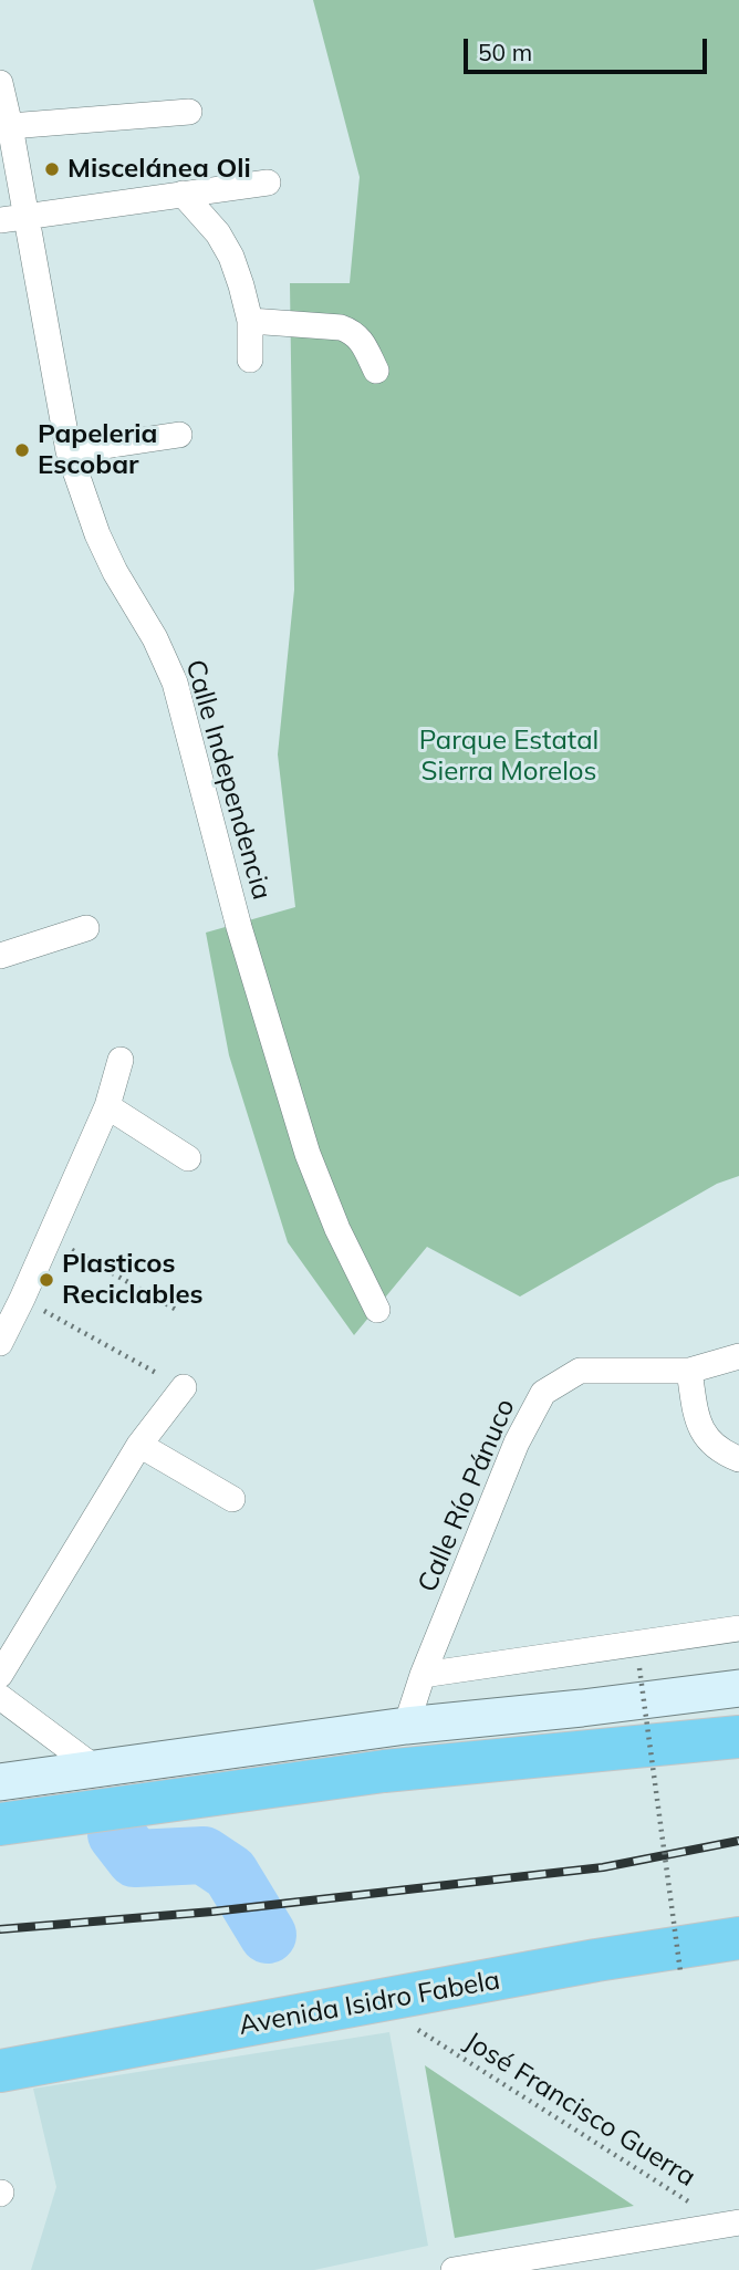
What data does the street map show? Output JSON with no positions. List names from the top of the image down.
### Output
{
  "streets": {
    "highway": ["Avenida Isidro Fabela"],
    "street": ["Calle Independencia", "Calle Río Pánuco"],
    "path": ["José Francisco Guerra"]
  },
  "crossings": [
    ["Avenida Isidro Fabela", "José Francisco Guerra"]
  ],
  "parks": ["Parque Estatal Sierra Morelos"],
  "places": ["Miscelánea Oli", "Papeleria Escobar", "Plasticos Reciclables"],
  "scale_bar": "50 m"
}
